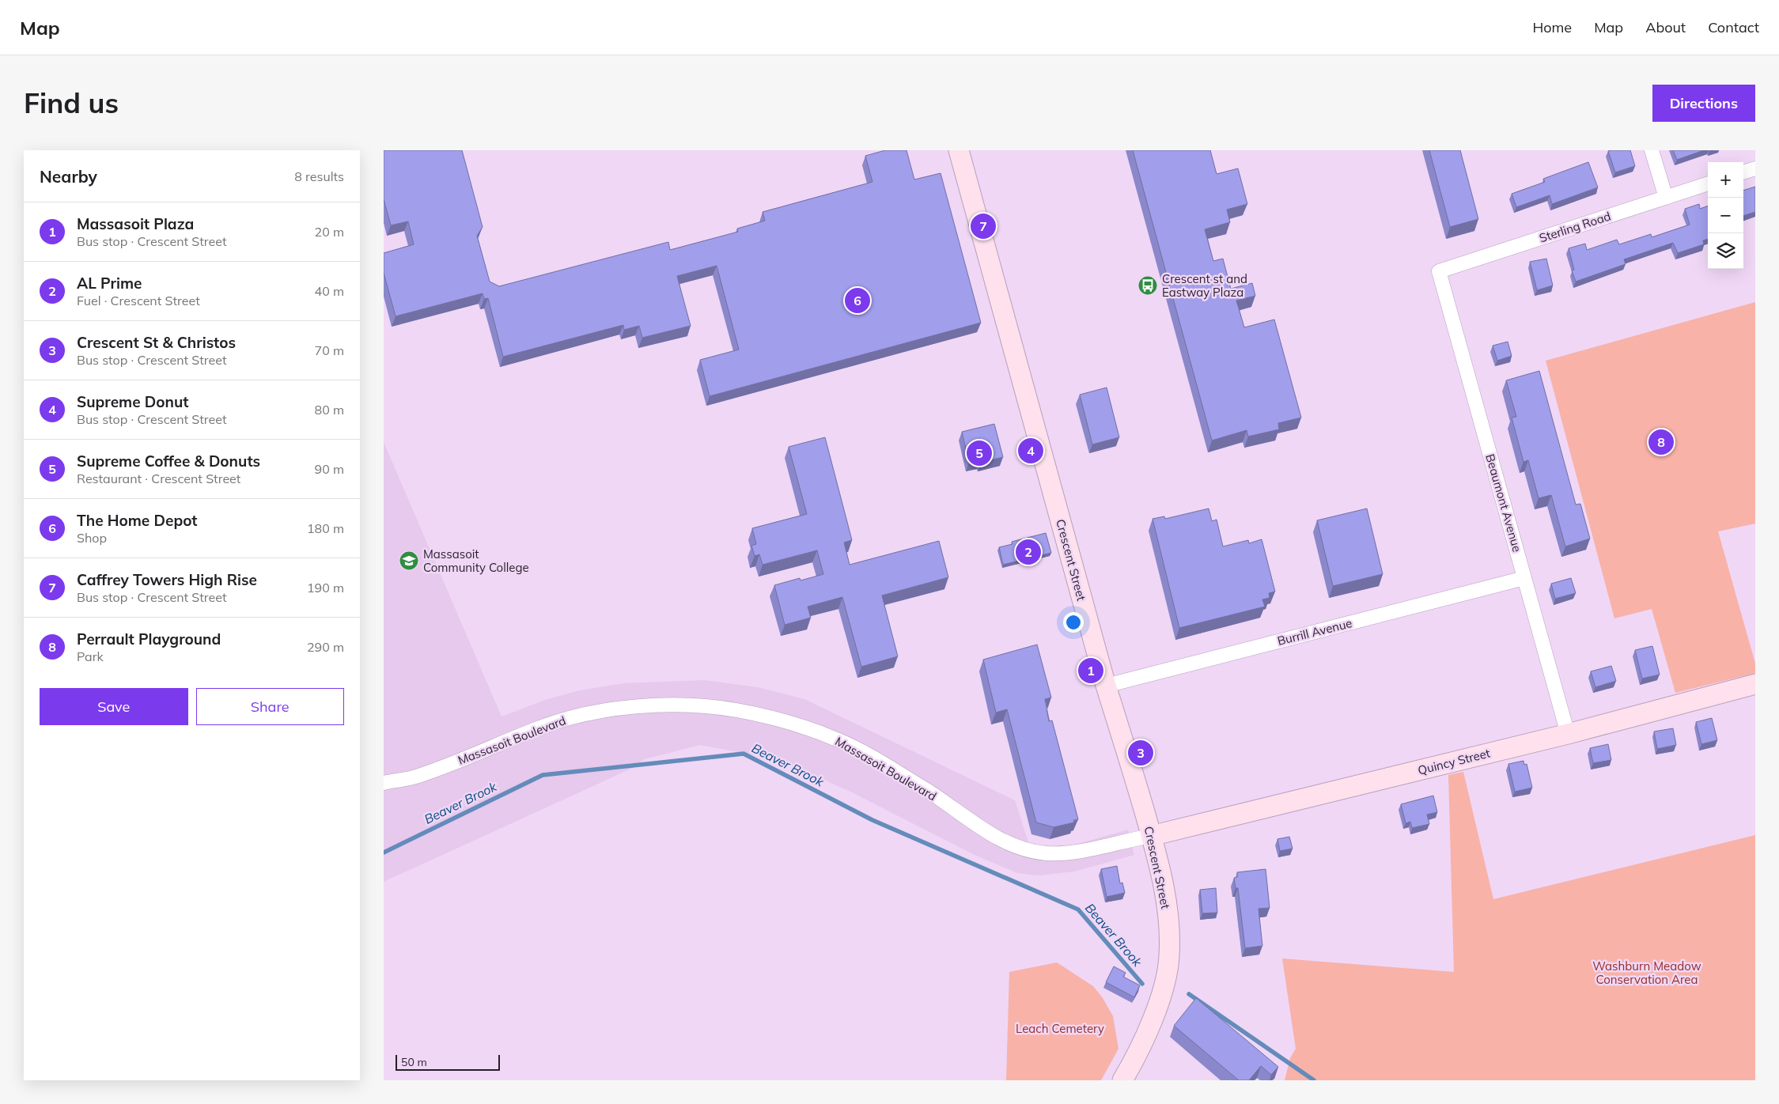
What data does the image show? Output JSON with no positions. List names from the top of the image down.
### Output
{
  "streets": {
    "main road": ["Crescent Street", "Quincy Street"],
    "street": [
      "Sterling Road",
      "Beaumont Avenue",
      "Burrill Avenue",
      "Massasoit Boulevard"
    ]
  },
  "crossings": [
    ["Sterling Road", "Beaumont Avenue"],
    ["Beaumont Avenue", "Burrill Avenue"],
    ["Beaumont Avenue", "Quincy Street"],
    ["Crescent Street", "Burrill Avenue"],
    ["Crescent Street", "Massasoit Boulevard"],
    ["Crescent Street", "Quincy Street"],
    ["Massasoit Boulevard", "Quincy Street"]
  ],
  "water": ["Beaver Brook"],
  "parks": ["Washburn Meadow Conservation Area", "Leach Cemetery"],
  "places": {
    "bus stop": ["Crescent st and Eastway Plaza"],
    "school or university": ["Massasoit Community College"]
  },
  "scale_bar": "50 m",
  "page": {
    "header": "Map",
    "nav": [
      "Home",
      "Map",
      "About",
      "Contact"
    ],
    "buttons": [
      "Directions",
      ["Save", "Share"]
    ],
    "title": "Find us",
    "heading": ["Nearby", "8 results"],
    "map_buttons": ["+", "−"],
    "list": [
      {
        "mark": "1",
        "name": "Massasoit Plaza",
        "note": "Bus stop · Crescent Street",
        "value": "20 m"
      },
      {
        "mark": "2",
        "name": "AL Prime",
        "note": "Fuel · Crescent Street",
        "value": "40 m"
      },
      {
        "mark": "3",
        "name": "Crescent St & Christos",
        "note": "Bus stop · Crescent Street",
        "value": "70 m"
      },
      {
        "mark": "4",
        "name": "Supreme Donut",
        "note": "Bus stop · Crescent Street",
        "value": "80 m"
      },
      {
        "mark": "5",
        "name": "Supreme Coffee & Donuts",
        "note": "Restaurant · Crescent Street",
        "value": "90 m"
      },
      {
        "mark": "6",
        "name": "The Home Depot",
        "note": "Shop",
        "value": "180 m"
      },
      {
        "mark": "7",
        "name": "Caffrey Towers High Rise",
        "note": "Bus stop · Crescent Street",
        "value": "190 m"
      },
      {
        "mark": "8",
        "name": "Perrault Playground",
        "note": "Park",
        "value": "290 m"
      }
    ],
    "pins": [
      "7",
      "6",
      "8",
      "4",
      "5",
      "2",
      "1",
      "3"
    ],
    "scale": "50 m"
  }
}
